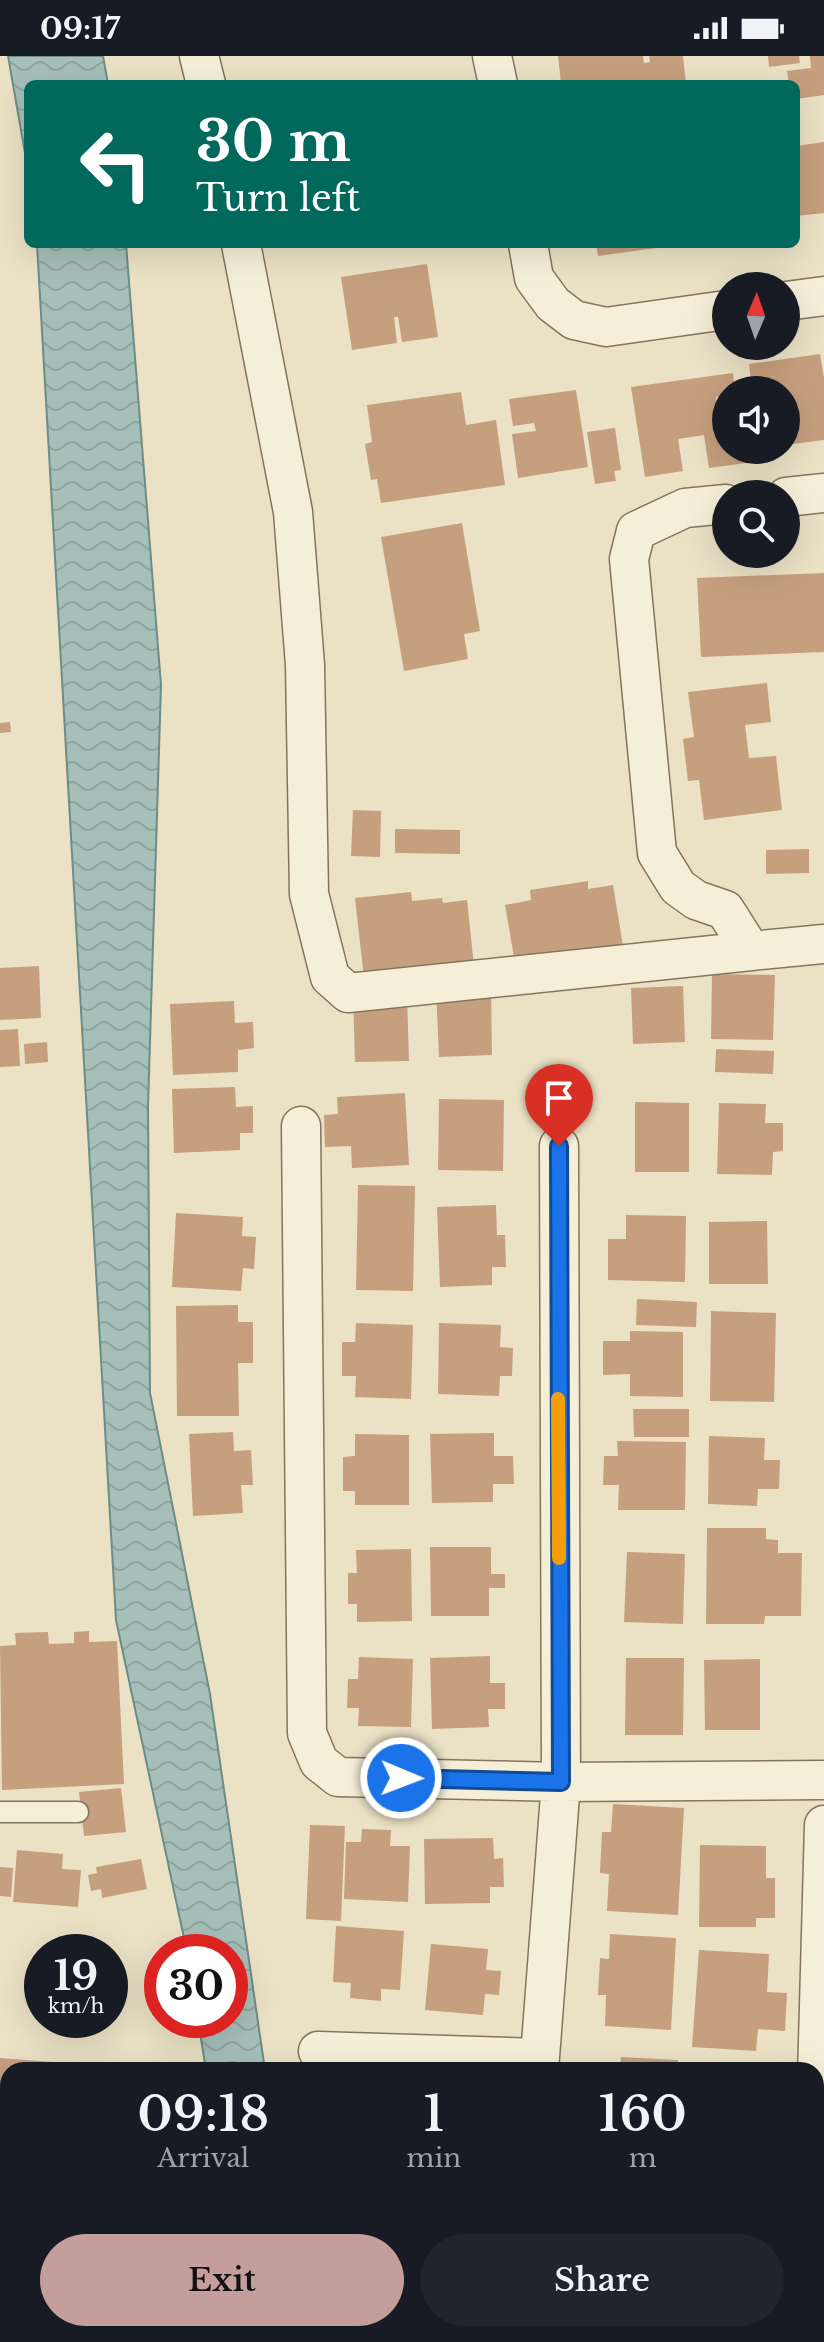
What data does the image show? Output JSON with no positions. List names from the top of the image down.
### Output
{
  "north": "top",
  "page": {
    "status": "09:17",
    "turn": ["30 m", "Turn left"],
    "speed": "19 km/h",
    "limit": "30",
    "eta": [
      "09:18",
      "Arrival",
      "1",
      "min",
      "160",
      "m"
    ],
    "buttons": ["Exit", "Share"]
  }
}
